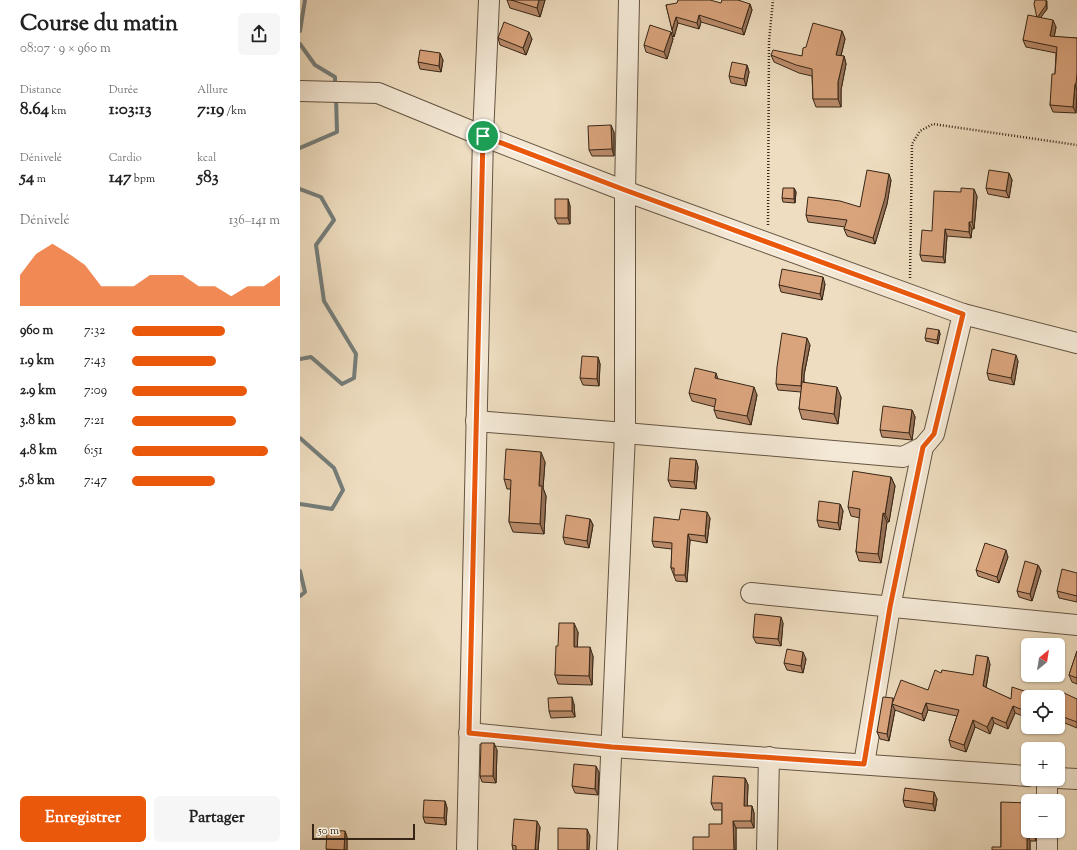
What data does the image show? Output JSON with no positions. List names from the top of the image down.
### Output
{
  "scale_bar": "50 m",
  "north": "top right",
  "page": {
    "heading": ["Course du matin", "08:07 · 9 × 960 m"],
    "stats": [
      ["Distance", "8.64 km"],
      ["Durée", "1:03:13"],
      ["Allure", "7:19 /km"],
      ["Dénivelé", "54 m"],
      ["Cardio", "147 bpm"],
      ["kcal", "583"]
    ],
    "chart": ["Dénivelé", "136–141 m"],
    "list": [
      {
        "name": "960 m",
        "note": "7:32"
      },
      {
        "name": "1.9 km",
        "note": "7:43"
      },
      {
        "name": "2.9 km",
        "note": "7:09"
      },
      {
        "name": "3.8 km",
        "note": "7:21"
      },
      {
        "name": "4.8 km",
        "note": "6:51"
      },
      {
        "name": "5.8 km",
        "note": "7:47"
      }
    ],
    "map_buttons": ["+", "−"],
    "buttons": ["Enregistrer", "Partager"],
    "scale": "50 m"
  }
}
